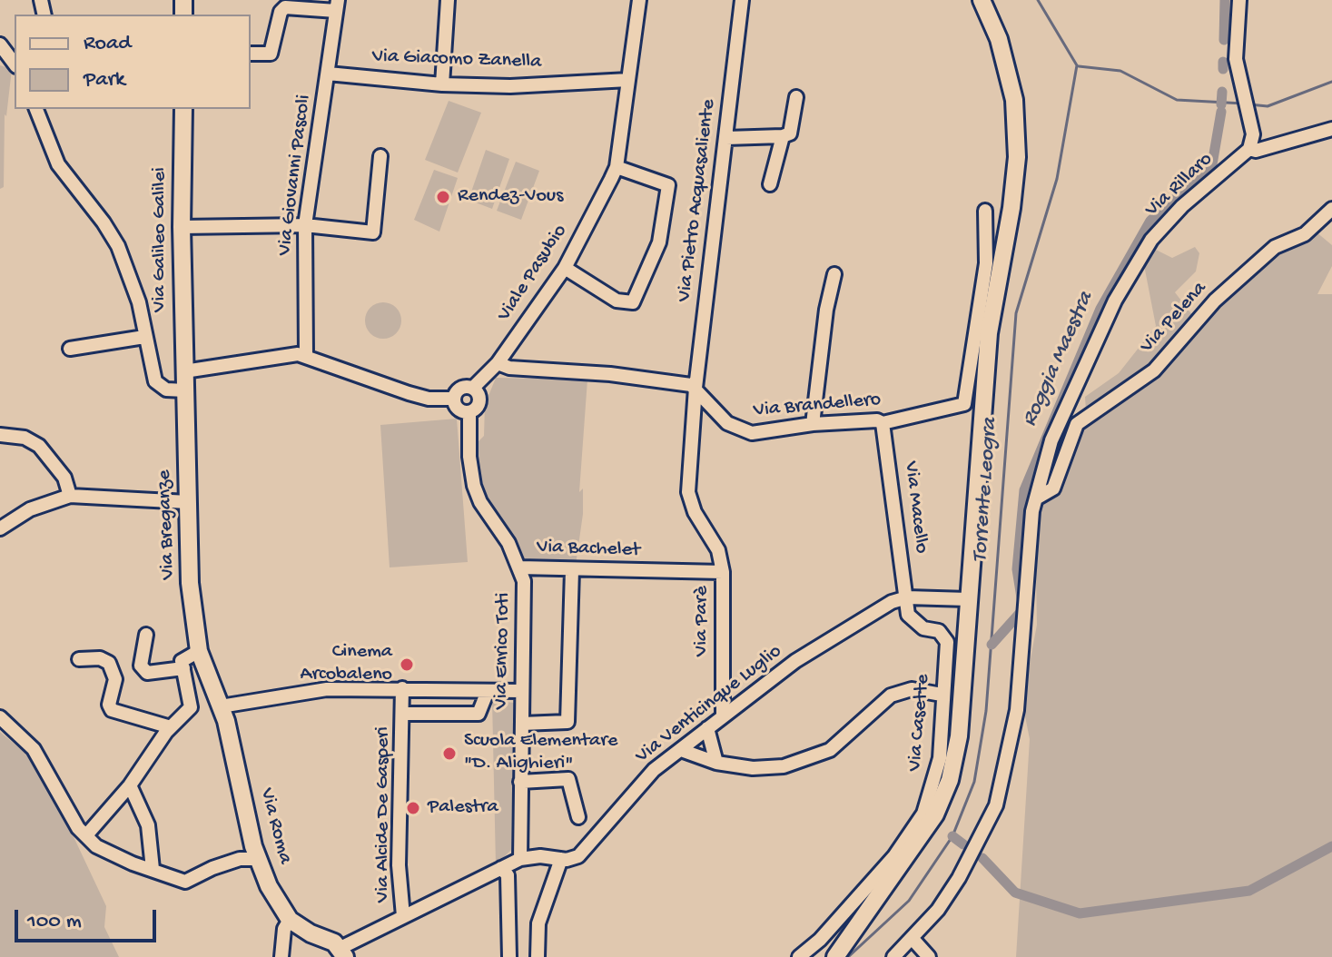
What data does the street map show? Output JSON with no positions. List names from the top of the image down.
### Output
{
  "streets": {
    "main road": ["Via Galileo Galilei", "Via Breganze", "Via Roma"],
    "street": [
      "Via Giacomo Zanella",
      "Via Giovanni Pascoli",
      "Via Rillaro",
      "Via Pietro Acquasaliente",
      "Viale Pasubio",
      "Via Pelena",
      "Via Brandellero",
      "Via Macello",
      "Via Bachelet",
      "Via Parè",
      "Via Enrico Toti",
      "Via Venticinque Luglio",
      "Via Casette",
      "Via Alcide De Gasperi"
    ]
  },
  "crossings": [
    ["Via Giacomo Zanella", "Via Giovanni Pascoli"],
    ["Via Giacomo Zanella", "Viale Pasubio"],
    ["Via Rillaro", "Via Pelena"],
    ["Via Pietro Acquasaliente", "Via Brandellero"],
    ["Via Pietro Acquasaliente", "Via Parè"],
    ["Via Galileo Galilei", "Via Breganze"],
    ["Viale Pasubio", "Via Enrico Toti"],
    ["Via Brandellero", "Via Macello"],
    ["Via Macello", "Via Venticinque Luglio"],
    ["Via Macello", "Via Casette"],
    ["Via Breganze", "Via Roma"],
    ["Via Bachelet", "Via Parè"],
    ["Via Bachelet", "Via Enrico Toti"],
    ["Via Parè", "Via Venticinque Luglio"],
    ["Via Venticinque Luglio", "Via Casette"]
  ],
  "water": ["Roggia Maestra", "Torrente Leogra"],
  "places": [
    "Rendez-Vous",
    "Cinema Arcobaleno",
    "Scuola Elementare \"D. Alighieri\"",
    "Palestra"
  ],
  "legend": ["Road", "Park"],
  "scale_bar": "100 m"
}
